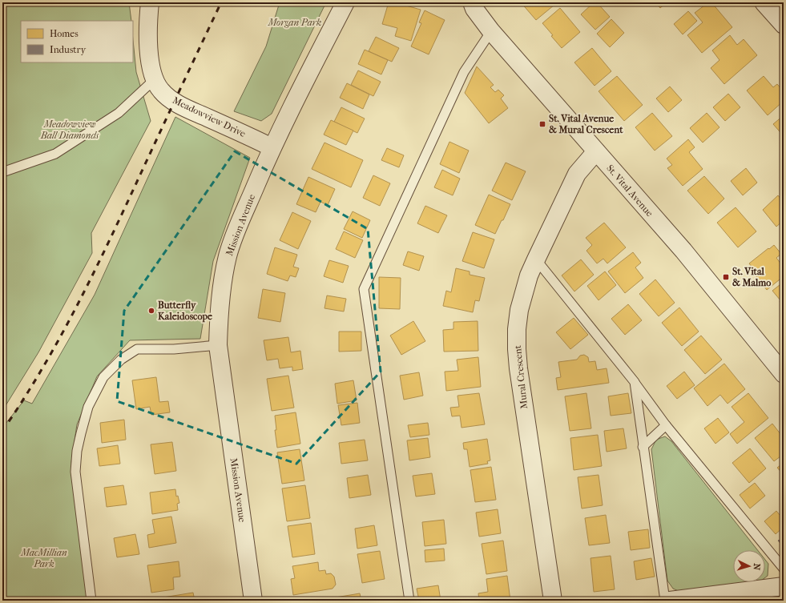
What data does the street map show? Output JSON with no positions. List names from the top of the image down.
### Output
{
  "streets": {
    "street": [
      "Meadowview Drive",
      "St. Vital Avenue",
      "Mission Avenue",
      "Mural Crescent"
    ]
  },
  "crossings": [
    ["Meadowview Drive", "Mission Avenue"],
    ["St. Vital Avenue", "Mural Crescent"]
  ],
  "parks": ["Morgan Park", "Meadowview Ball Diamonds", "MacMillian Park"],
  "places": {
    "transit": ["St. Vital Avenue & Mural Crescent", "St. Vital & Malmo"],
    "other": ["Butterfly Kaleidoscope"]
  },
  "legend": ["Homes", "Industry"],
  "north": "right"
}
